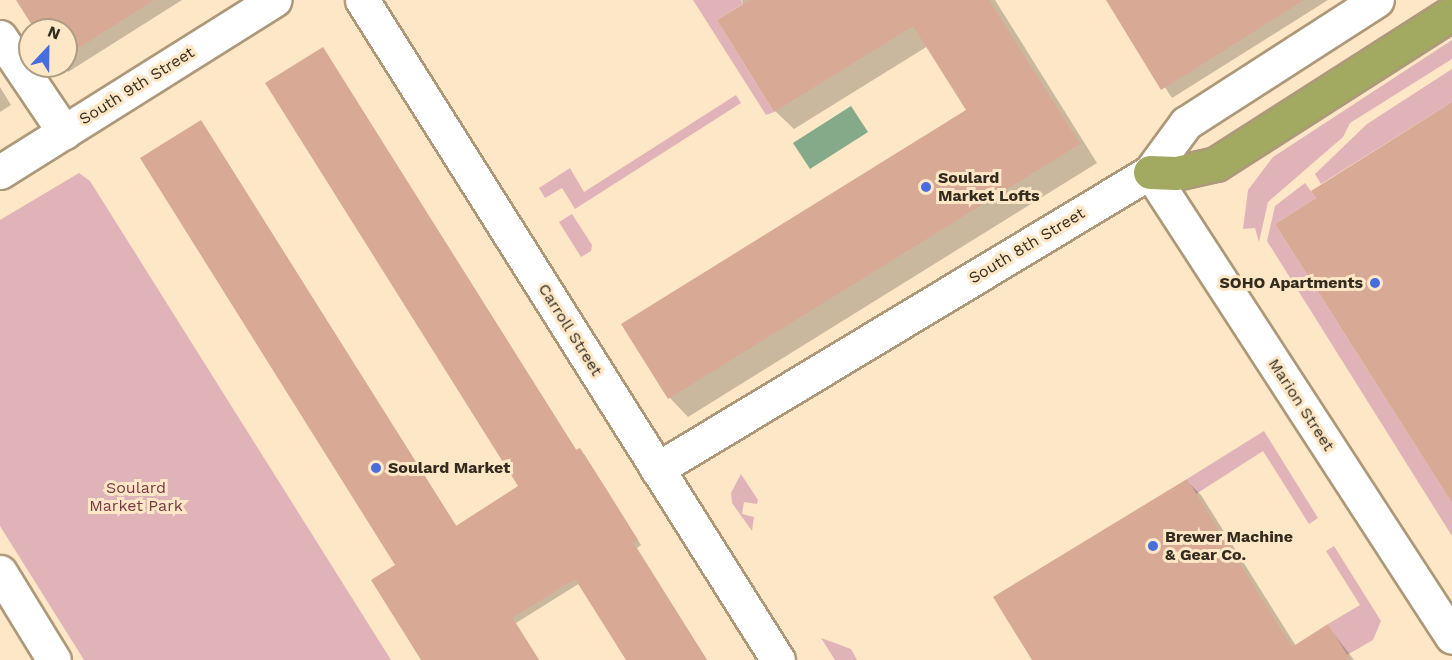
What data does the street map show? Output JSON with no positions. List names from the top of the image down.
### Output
{
  "streets": {
    "street": [
      "South 9th Street",
      "South 8th Street",
      "Carroll Street",
      "Marion Street"
    ]
  },
  "crossings": [
    ["South 8th Street", "Carroll Street"],
    ["South 8th Street", "Marion Street"]
  ],
  "parks": ["Soulard Market Park"],
  "places": [
    "Soulard Market Lofts",
    "SOHO Apartments",
    "Soulard Market",
    "Brewer Machine & Gear Co."
  ],
  "north": "top"
}
